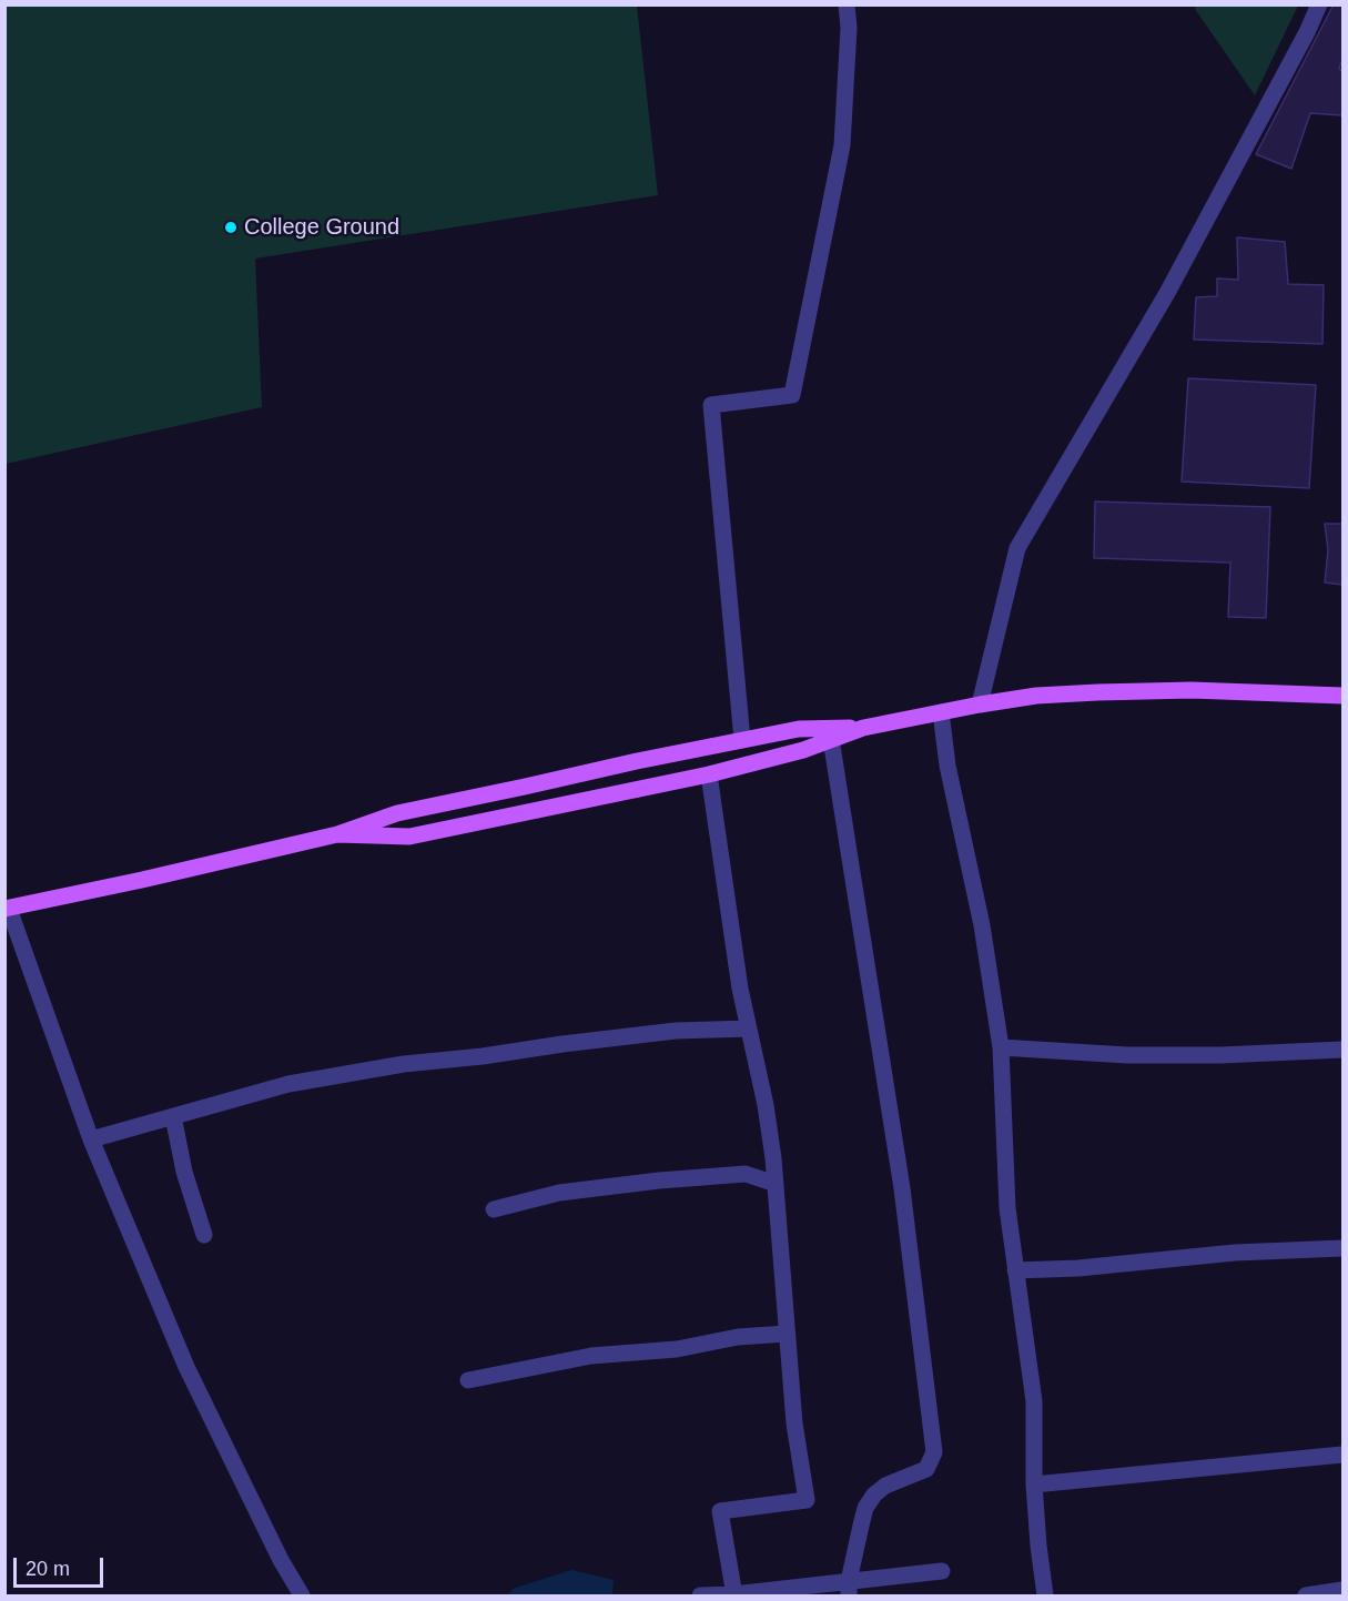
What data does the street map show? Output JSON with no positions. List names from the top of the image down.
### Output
{
  "places": ["College Ground"],
  "scale_bar": "20 m"
}
